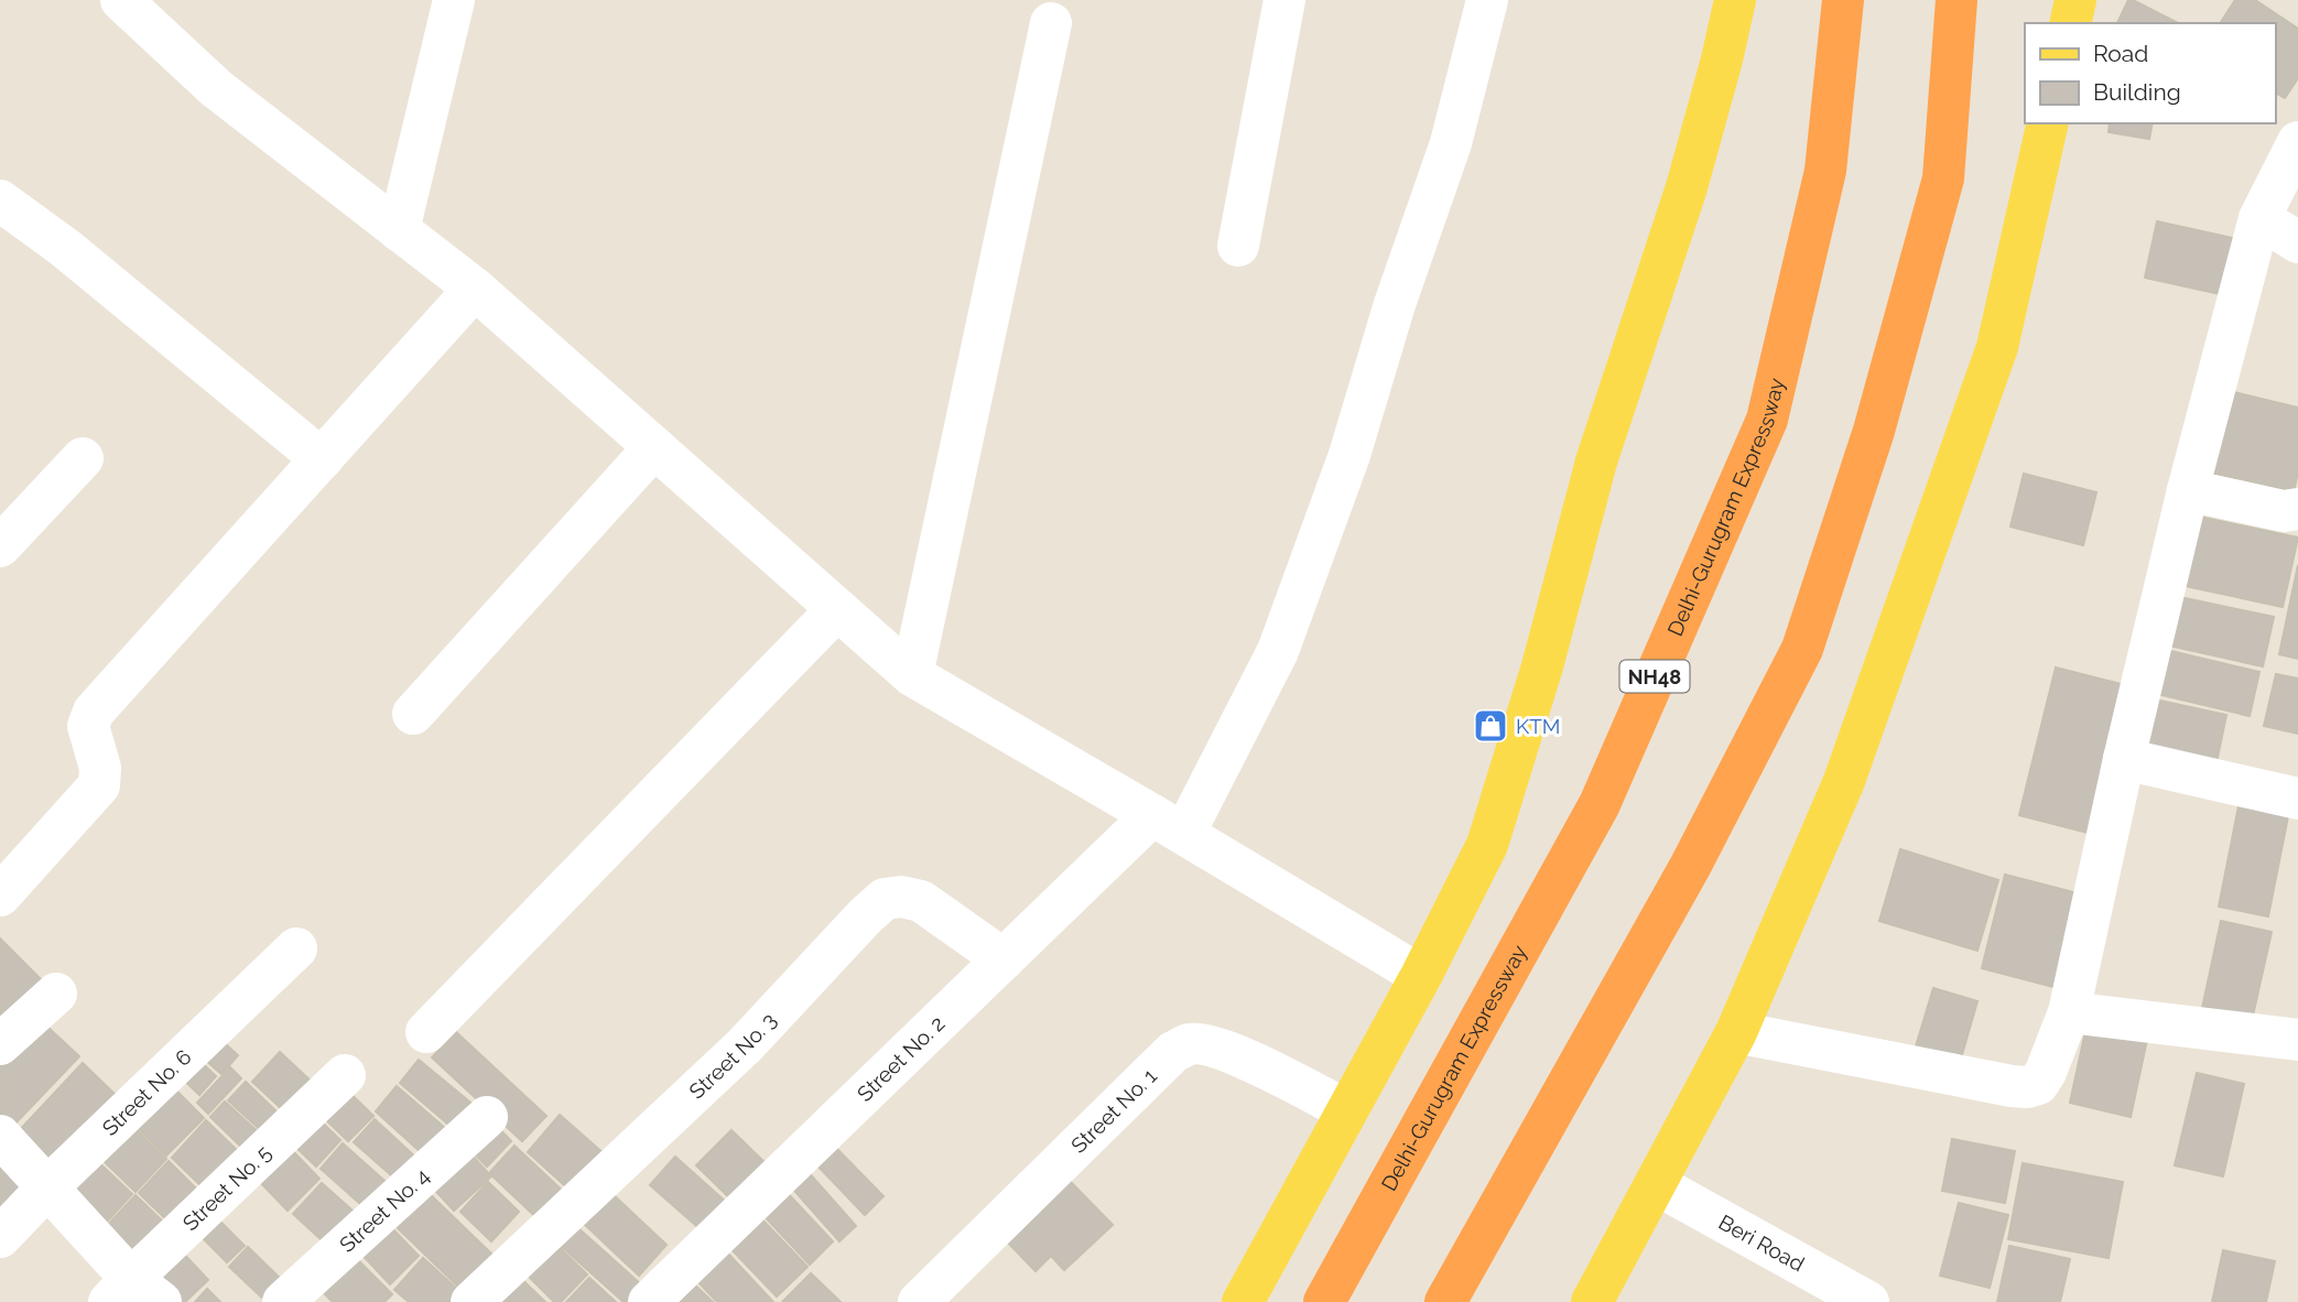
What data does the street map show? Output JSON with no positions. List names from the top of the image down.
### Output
{
  "streets": {
    "highway": ["Delhi-Gurugram Expressway", "NH48"],
    "street": [
      "Street No. 3",
      "Street No. 2",
      "Street No. 6",
      "Street No. 1",
      "Street No. 5",
      "Street No. 4",
      "Beri Road"
    ]
  },
  "crossings": [
    ["Street No. 3", "Street No. 2"]
  ],
  "places": {
    "shop": ["KTM"]
  },
  "legend": ["Road", "Building"]
}
